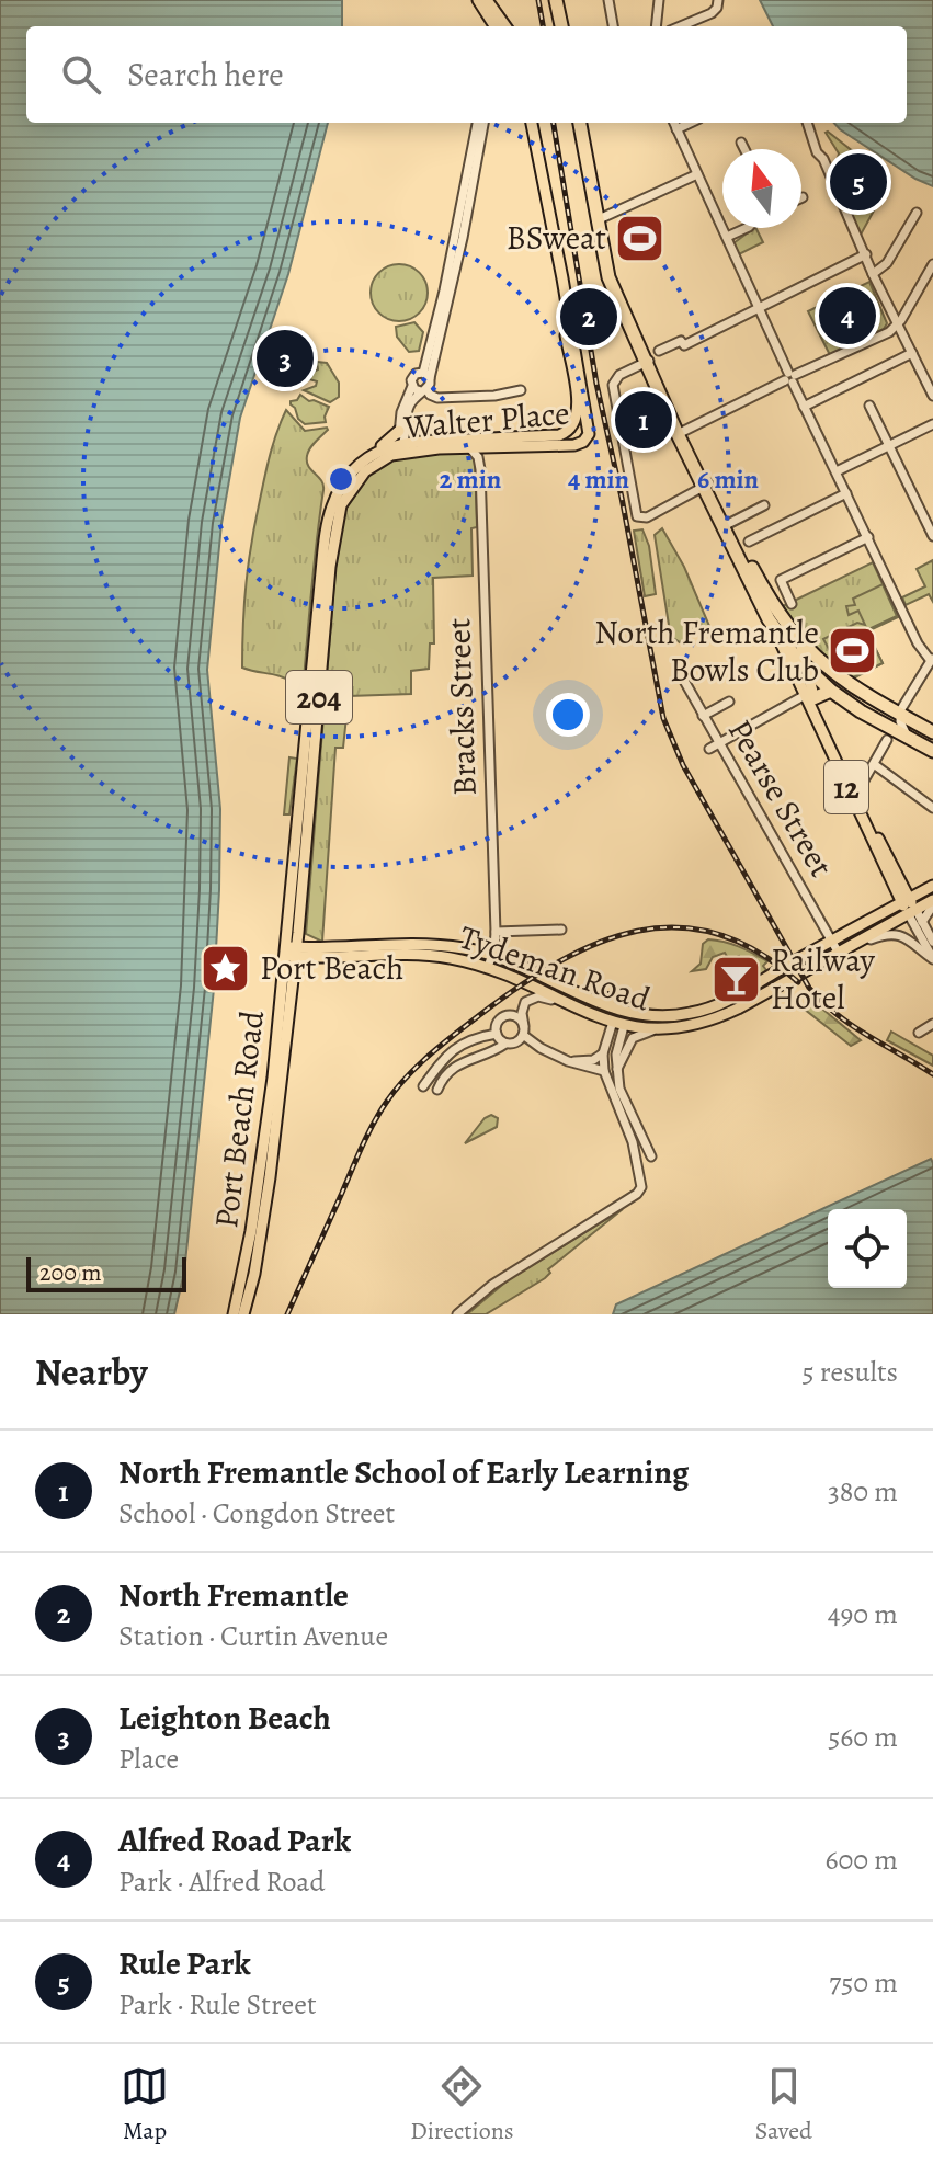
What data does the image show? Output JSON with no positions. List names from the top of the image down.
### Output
{
  "streets": {
    "main road": [
      "Walter Place",
      "204",
      "12",
      "Tydeman Road",
      "Port Beach Road"
    ],
    "street": ["Bracks Street", "Pearse Street"]
  },
  "crossings": [
    ["Walter Place", "204"],
    ["Walter Place", "Bracks Street"],
    ["Walter Place", "Port Beach Road"],
    ["Bracks Street", "Tydeman Road"],
    ["12", "Tydeman Road"],
    ["Pearse Street", "Tydeman Road"],
    ["Tydeman Road", "Port Beach Road"]
  ],
  "places": {
    "sports": ["BSweat", "North Fremantle Bowls Club"],
    "place": ["Port Beach"],
    "bar": ["Railway Hotel"]
  },
  "scale_bar": "200 m",
  "north": "top",
  "page": {
    "search": "Search here",
    "pins": [
      "5",
      "4",
      "2",
      "3",
      "1"
    ],
    "scale": "200 m",
    "heading": ["Nearby", "5 results"],
    "list": [
      {
        "mark": "1",
        "name": "North Fremantle School of Early Learning",
        "note": "School · Congdon Street",
        "value": "380 m"
      },
      {
        "mark": "2",
        "name": "North Fremantle",
        "note": "Station · Curtin Avenue",
        "value": "490 m"
      },
      {
        "mark": "3",
        "name": "Leighton Beach",
        "note": "Place",
        "value": "560 m"
      },
      {
        "mark": "4",
        "name": "Alfred Road Park",
        "note": "Park · Alfred Road",
        "value": "600 m"
      },
      {
        "mark": "5",
        "name": "Rule Park",
        "note": "Park · Rule Street",
        "value": "750 m"
      }
    ],
    "nav": ["Map", "Directions", "Saved"]
  },
  "rings": ["2 min", "4 min", "6 min"]
}
